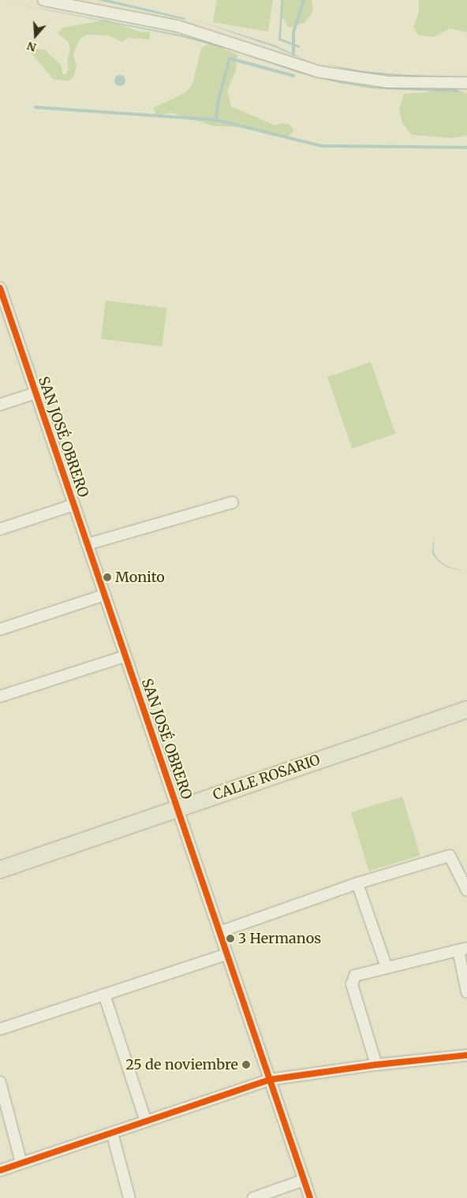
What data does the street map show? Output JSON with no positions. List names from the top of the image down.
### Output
{
  "streets": {
    "main road": ["CALLE ROSARIO"],
    "street": ["SAN JOSÉ OBRERO"]
  },
  "crossings": [
    ["SAN JOSÉ OBRERO", "CALLE ROSARIO"]
  ],
  "places": ["Monito", "3 Hermanos", "25 de noviembre"],
  "north": "bottom"
}
